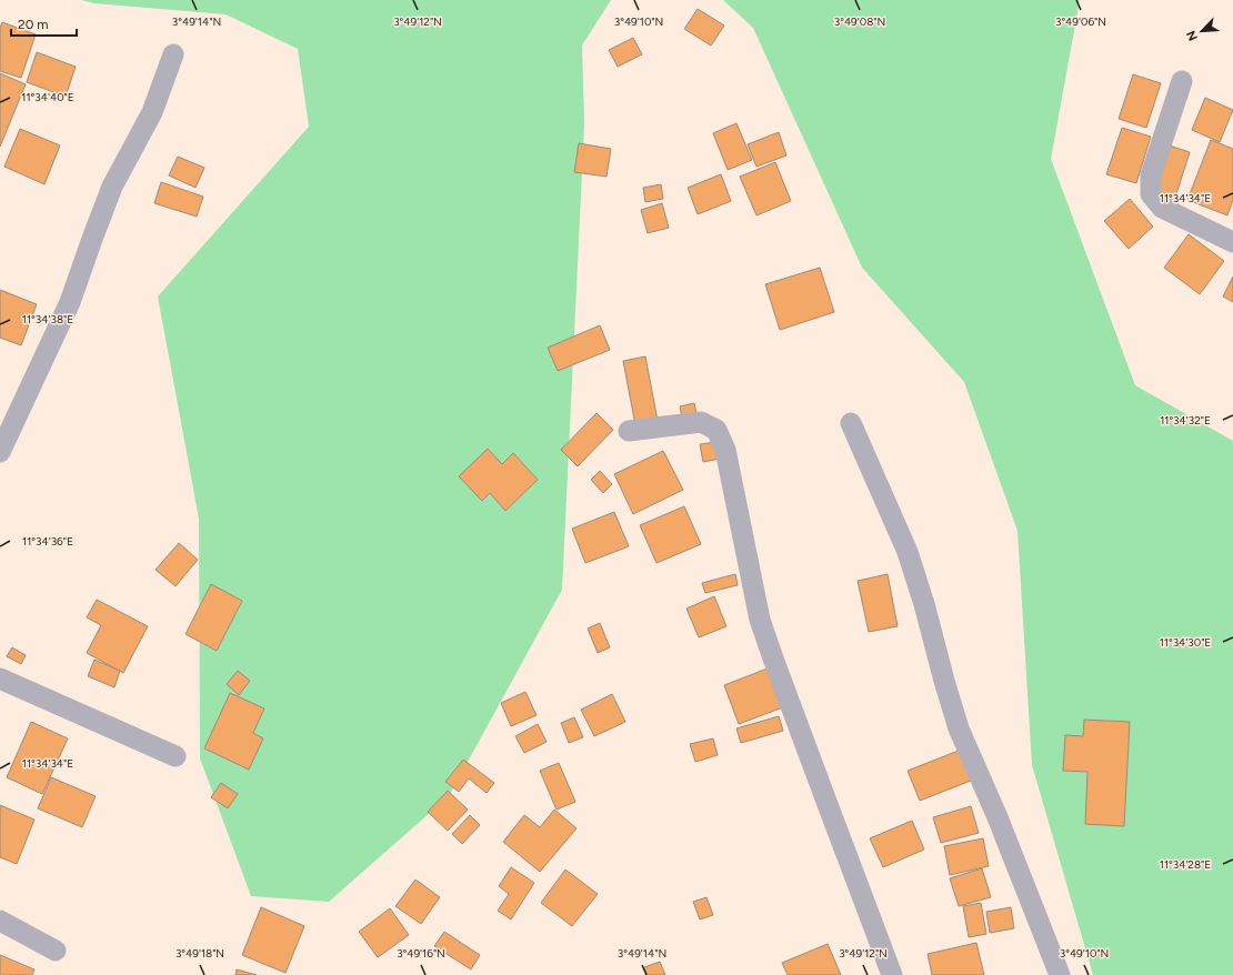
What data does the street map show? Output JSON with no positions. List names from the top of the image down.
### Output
{
  "scale_bar": "20 m",
  "north": "bottom left",
  "coordinates": [
    "3°49'14\"N",
    "3°49'12\"N",
    "3°49'10\"N",
    "3°49'06\"N",
    "3°49'08\"N",
    "11°34'40\"E",
    "11°34'34\"E",
    "11°34'38\"E",
    "11°34'32\"E",
    "11°34'36\"E",
    "11°34'30\"E",
    "11°34'28\"E",
    "3°49'18\"N",
    "3°49'16\"N"
  ]
}
